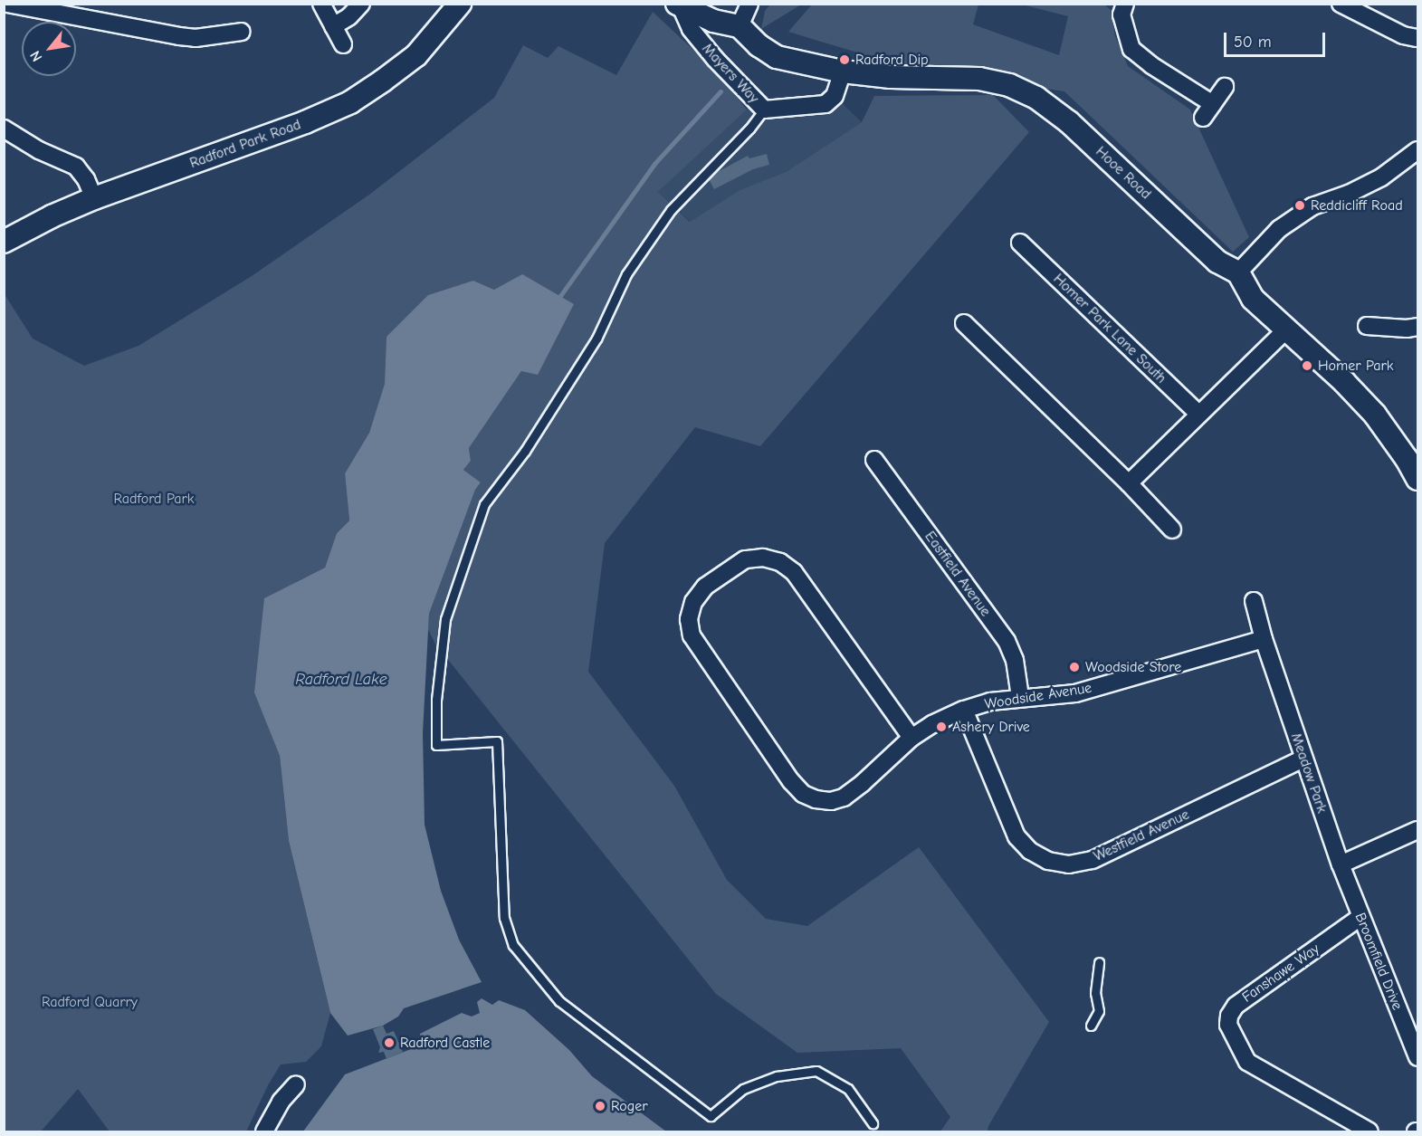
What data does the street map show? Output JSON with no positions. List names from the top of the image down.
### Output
{
  "streets": {
    "street": [
      "Mayers Way",
      "Radford Park Road",
      "Hooe Road",
      "Homer Park Lane South",
      "Eastfield Avenue",
      "Woodside Avenue",
      "Meadow Park",
      "Westfield Avenue",
      "Broomfield Drive",
      "Fanshawe Way"
    ]
  },
  "crossings": [
    ["Mayers Way", "Hooe Road"],
    ["Eastfield Avenue", "Woodside Avenue"],
    ["Woodside Avenue", "Meadow Park"],
    ["Woodside Avenue", "Westfield Avenue"],
    ["Meadow Park", "Westfield Avenue"],
    ["Meadow Park", "Broomfield Drive"],
    ["Broomfield Drive", "Fanshawe Way"]
  ],
  "water": ["Radford Lake"],
  "parks": ["Radford Park", "Radford Quarry"],
  "places": [
    "Radford Dip",
    "Reddicliff Road",
    "Homer Park",
    "Woodside Store",
    "Ashery Drive",
    "Radford Castle",
    "Roger"
  ],
  "scale_bar": "50 m",
  "north": "bottom left"
}
